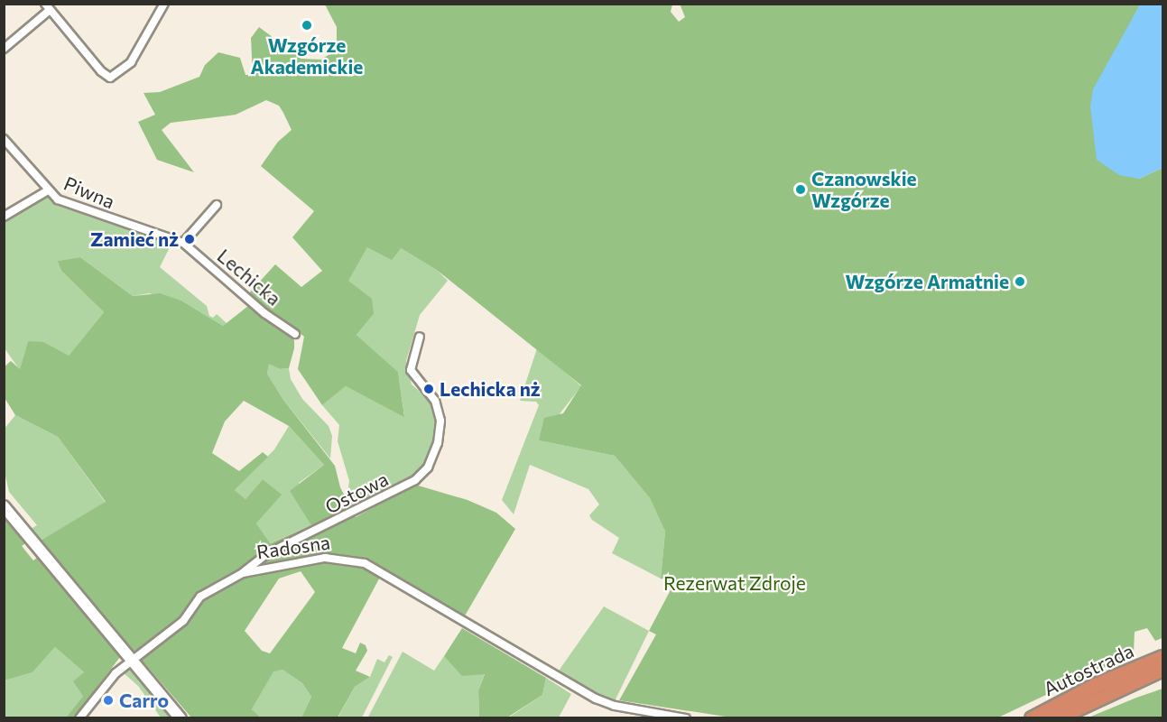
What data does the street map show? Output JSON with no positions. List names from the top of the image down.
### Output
{
  "streets": {
    "highway": ["Autostrada"],
    "street": [
      "Piwna",
      "Lechicka",
      "Ostowa",
      "Radosna"
    ]
  },
  "crossings": [
    ["Piwna", "Lechicka"],
    ["Ostowa", "Radosna"]
  ],
  "parks": ["Rezerwat Zdroje"],
  "places": [
    "Wzgórze Akademickie",
    "Czanowskie Wzgórze",
    "Zamieć nż",
    "Wzgórze Armatnie",
    "Lechicka nż",
    "Carro"
  ]
}
